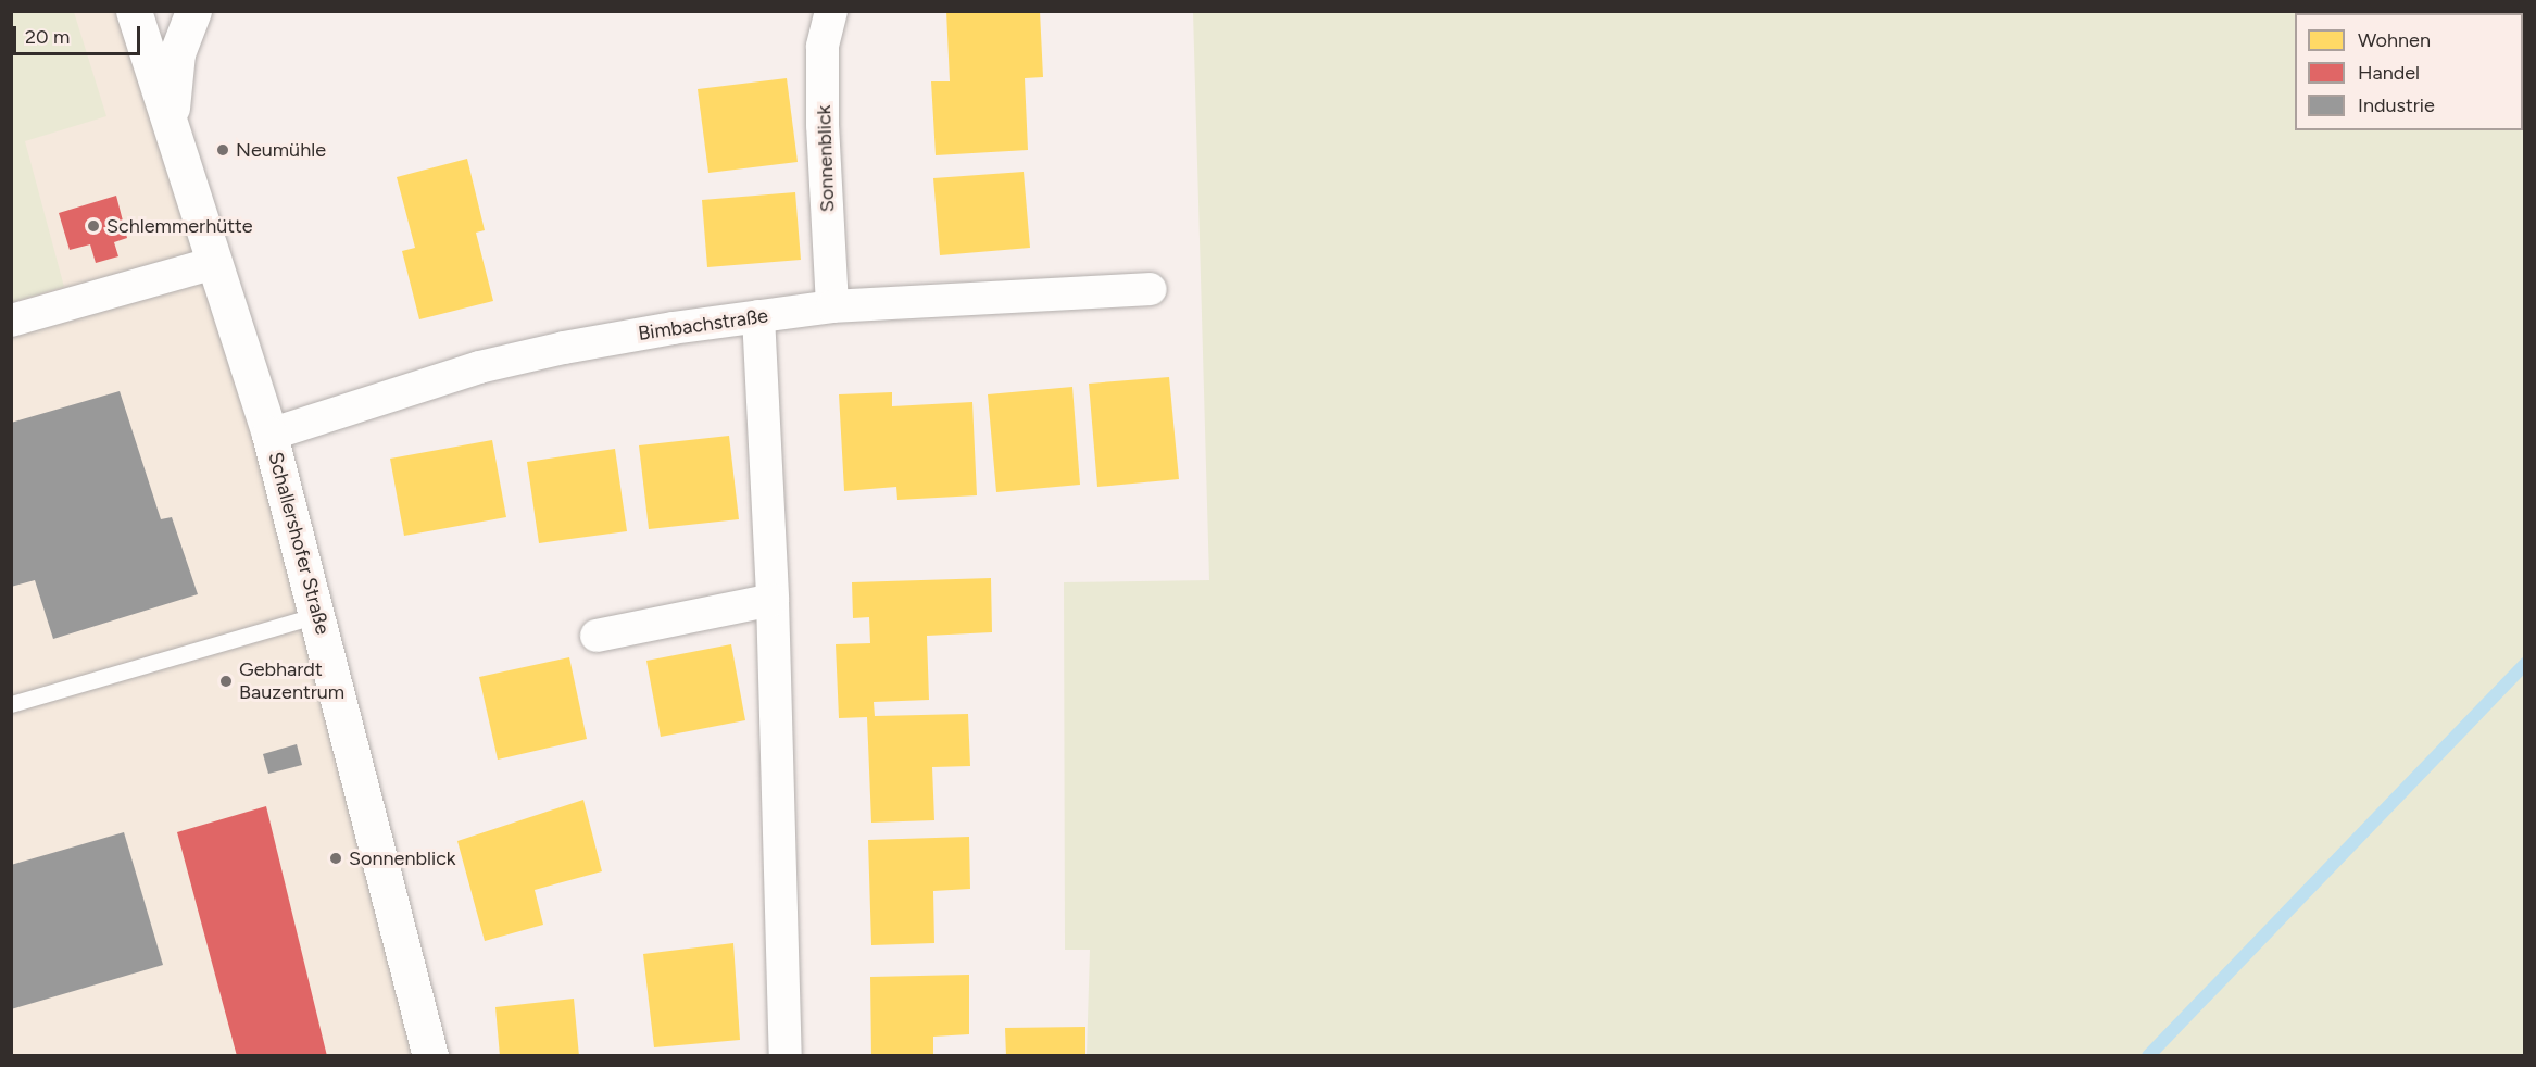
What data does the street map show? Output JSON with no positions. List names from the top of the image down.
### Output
{
  "streets": {
    "street": ["Sonnenblick", "Bimbachstraße", "Schallershofer Straße"]
  },
  "crossings": [
    ["Sonnenblick", "Bimbachstraße"],
    ["Bimbachstraße", "Schallershofer Straße"]
  ],
  "places": [
    "Neumühle",
    "Schlemmerhütte",
    "Gebhardt Bauzentrum",
    "Sonnenblick"
  ],
  "legend": ["Wohnen", "Handel", "Industrie"],
  "scale_bar": "20 m"
}
